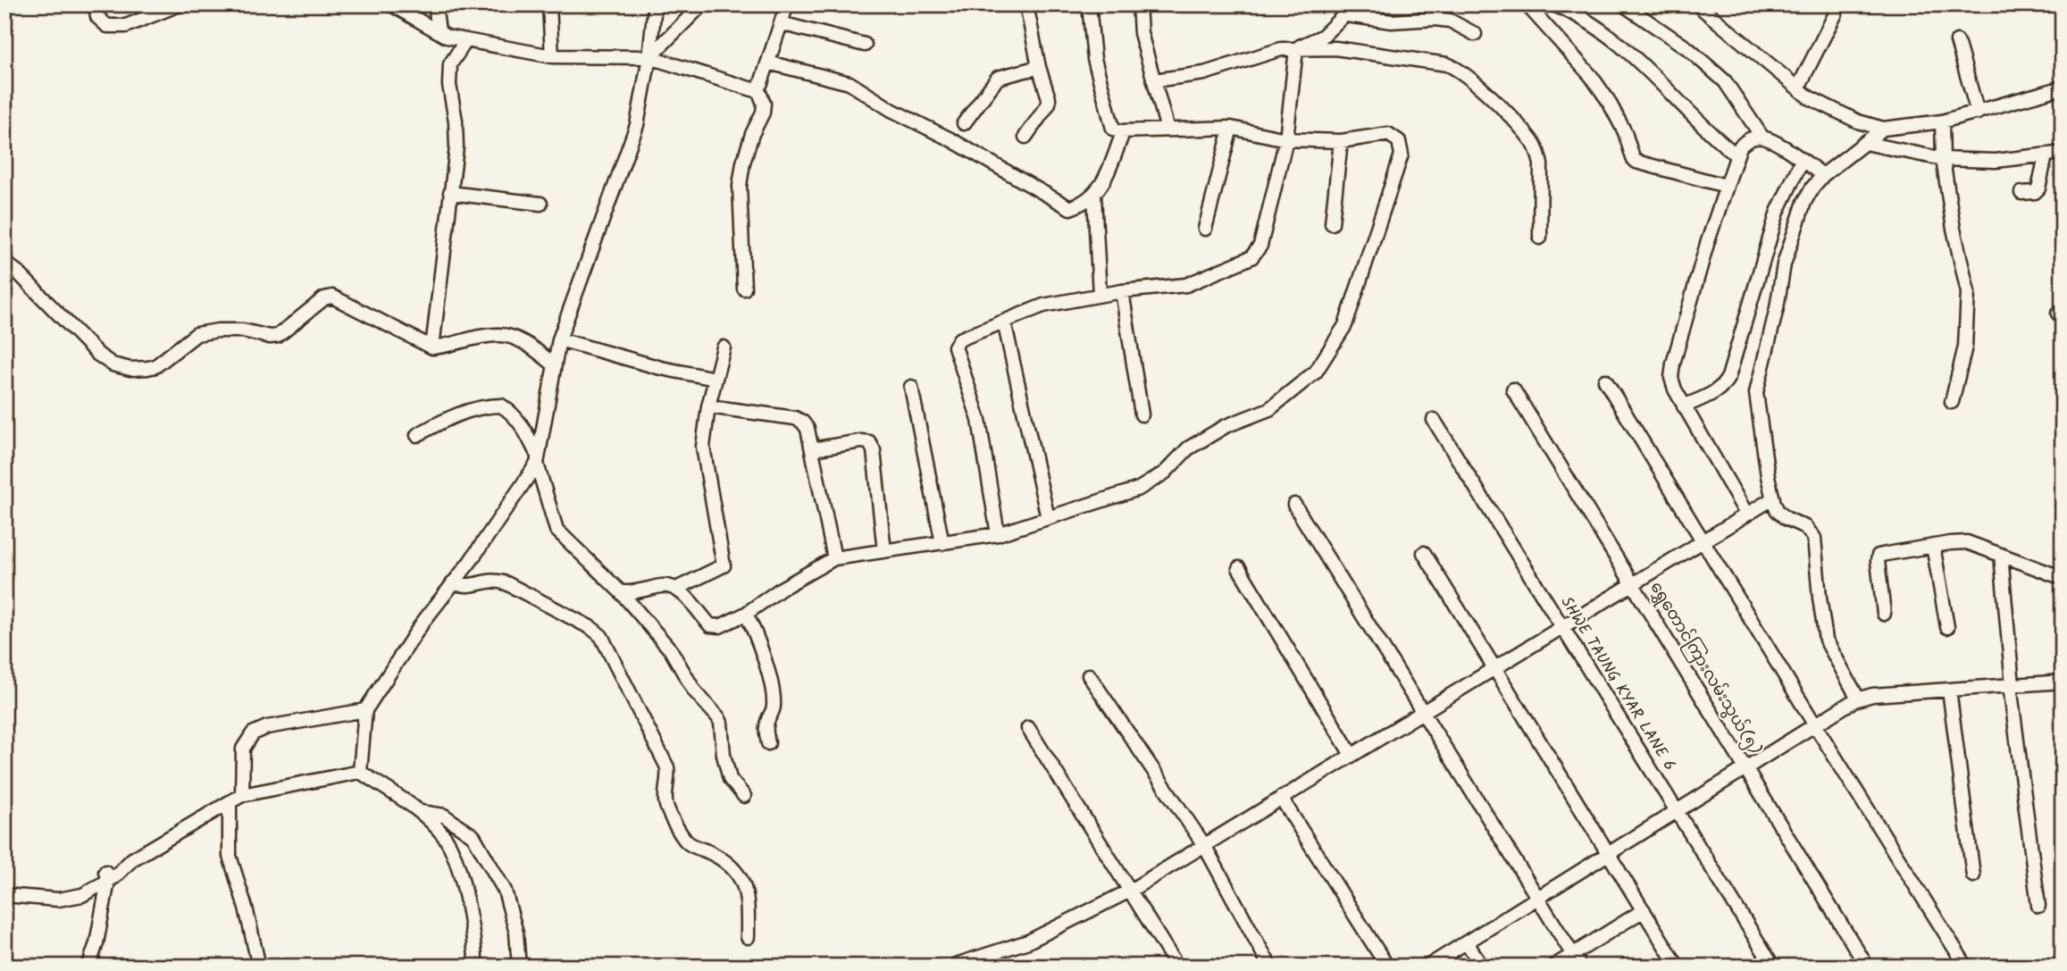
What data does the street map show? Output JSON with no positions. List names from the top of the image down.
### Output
{
  "streets": {
    "street": ["ရွှေတောင်ကြားလမ်းသွယ်(၅)", "SHWE TAUNG KYAR LANE 6"]
  }
}
